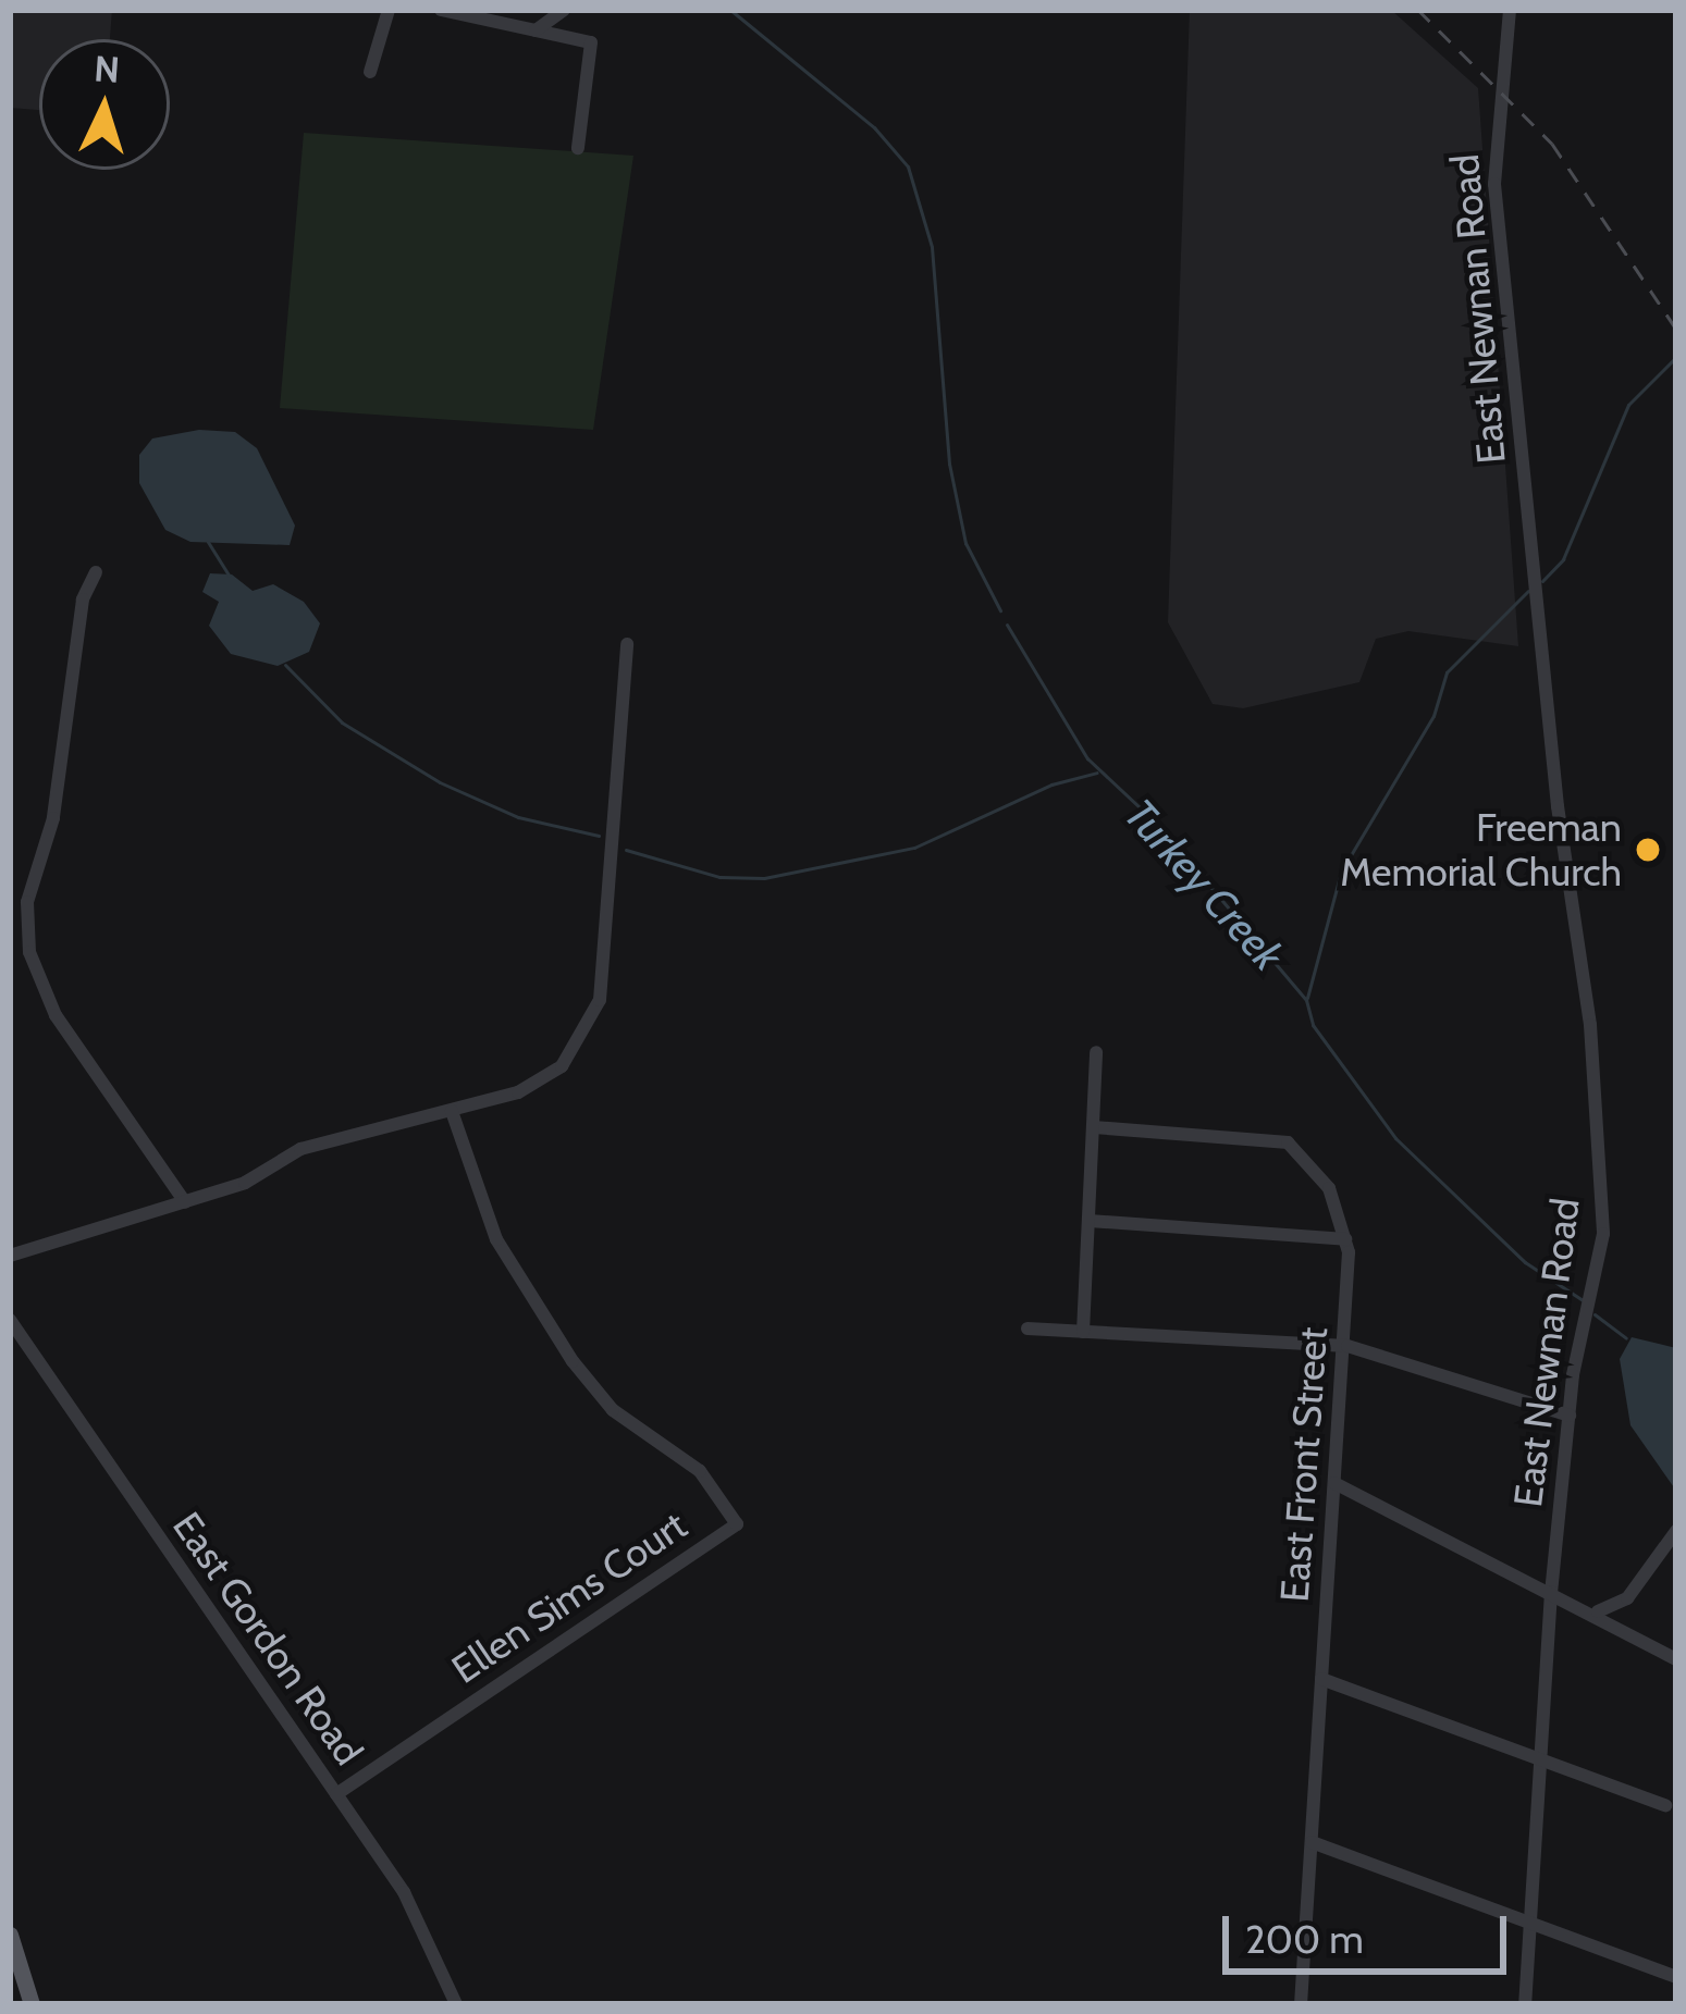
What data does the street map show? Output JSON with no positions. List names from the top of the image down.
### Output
{
  "streets": {
    "street": [
      "East Newnan Road",
      "East Front Street",
      "Ellen Sims Court",
      "East Gordon Road"
    ]
  },
  "crossings": [
    ["Ellen Sims Court", "East Gordon Road"]
  ],
  "water": ["Turkey Creek"],
  "places": ["Freeman Memorial Church"],
  "scale_bar": "200 m",
  "north": "top"
}
